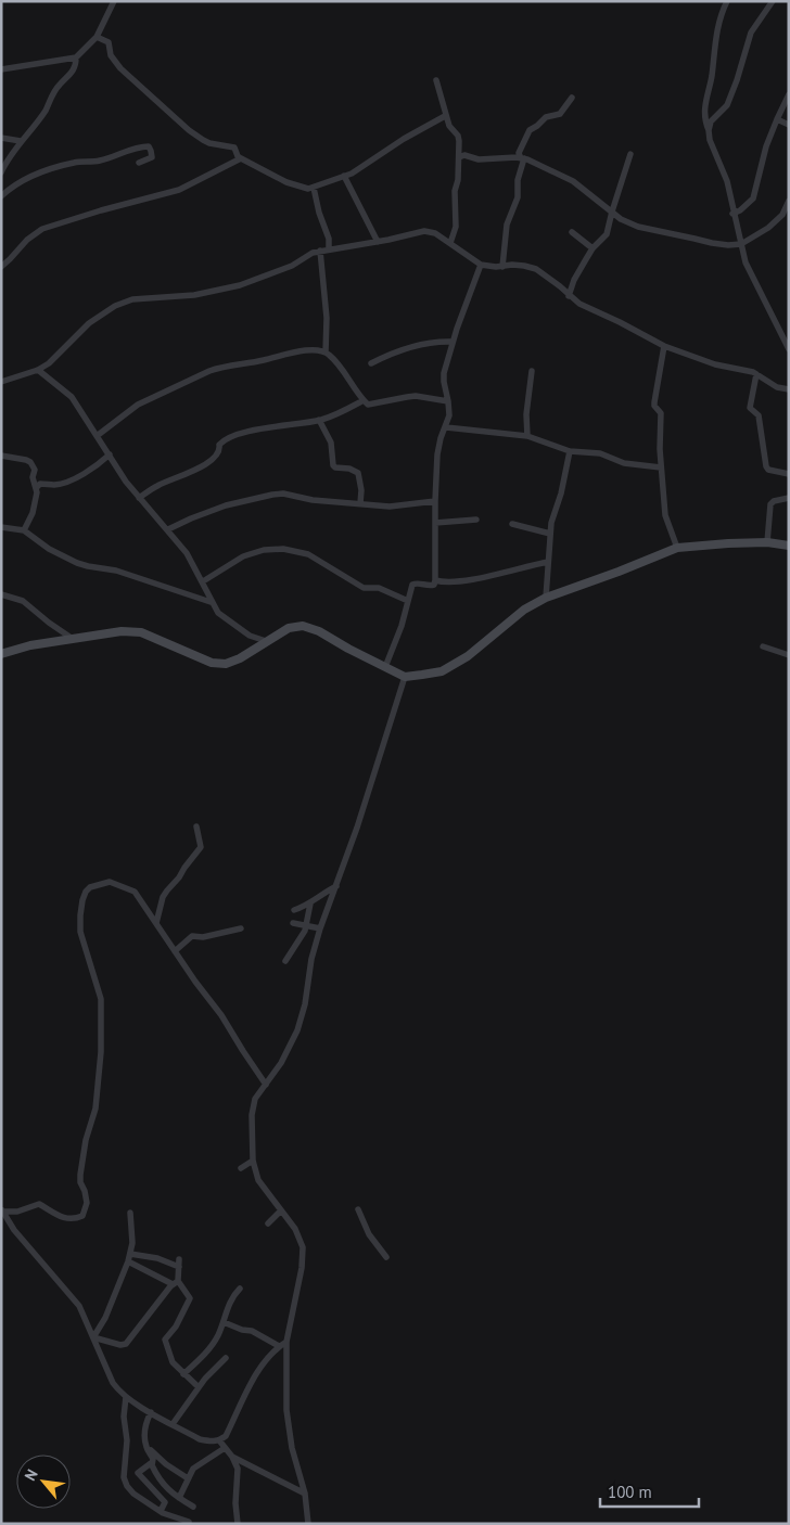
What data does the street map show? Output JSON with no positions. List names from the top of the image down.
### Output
{
  "scale_bar": "100 m",
  "north": "top left"
}
